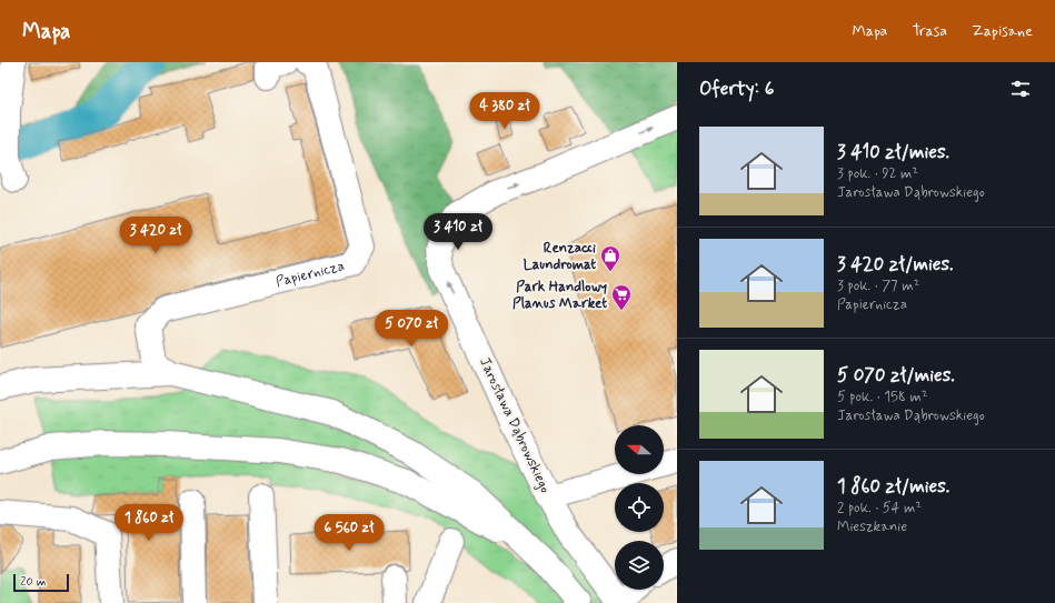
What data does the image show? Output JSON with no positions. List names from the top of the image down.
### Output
{
  "streets": {
    "street": ["Papiernicza", "Jarosława Dąbrowskiego"]
  },
  "places": {
    "shop": ["Renzacci Laundromat"],
    "supermarket": ["Park Handlowy Planus Market"]
  },
  "scale_bar": "20 m",
  "north": "left",
  "page": {
    "header": "Mapa",
    "nav": ["Mapa", "Trasa", "Zapisane"],
    "heading": "Oferty: 6",
    "price": [
      "4 380 zł",
      "3 410 zł",
      "3 420 zł",
      "5 070 zł",
      "1 860 zł",
      "6 560 zł"
    ],
    "list": [
      {
        "name": "3 410 zł/mies.",
        "note": "3 pok. · 92 m² · Jarosława Dąbrowskiego"
      },
      {
        "name": "3 420 zł/mies.",
        "note": "3 pok. · 77 m² · Papiernicza"
      },
      {
        "name": "5 070 zł/mies.",
        "note": "5 pok. · 158 m² · Jarosława Dąbrowskiego"
      },
      {
        "name": "1 860 zł/mies.",
        "note": "2 pok. · 54 m² · Mieszkanie"
      }
    ],
    "scale": "20 m"
  }
}
